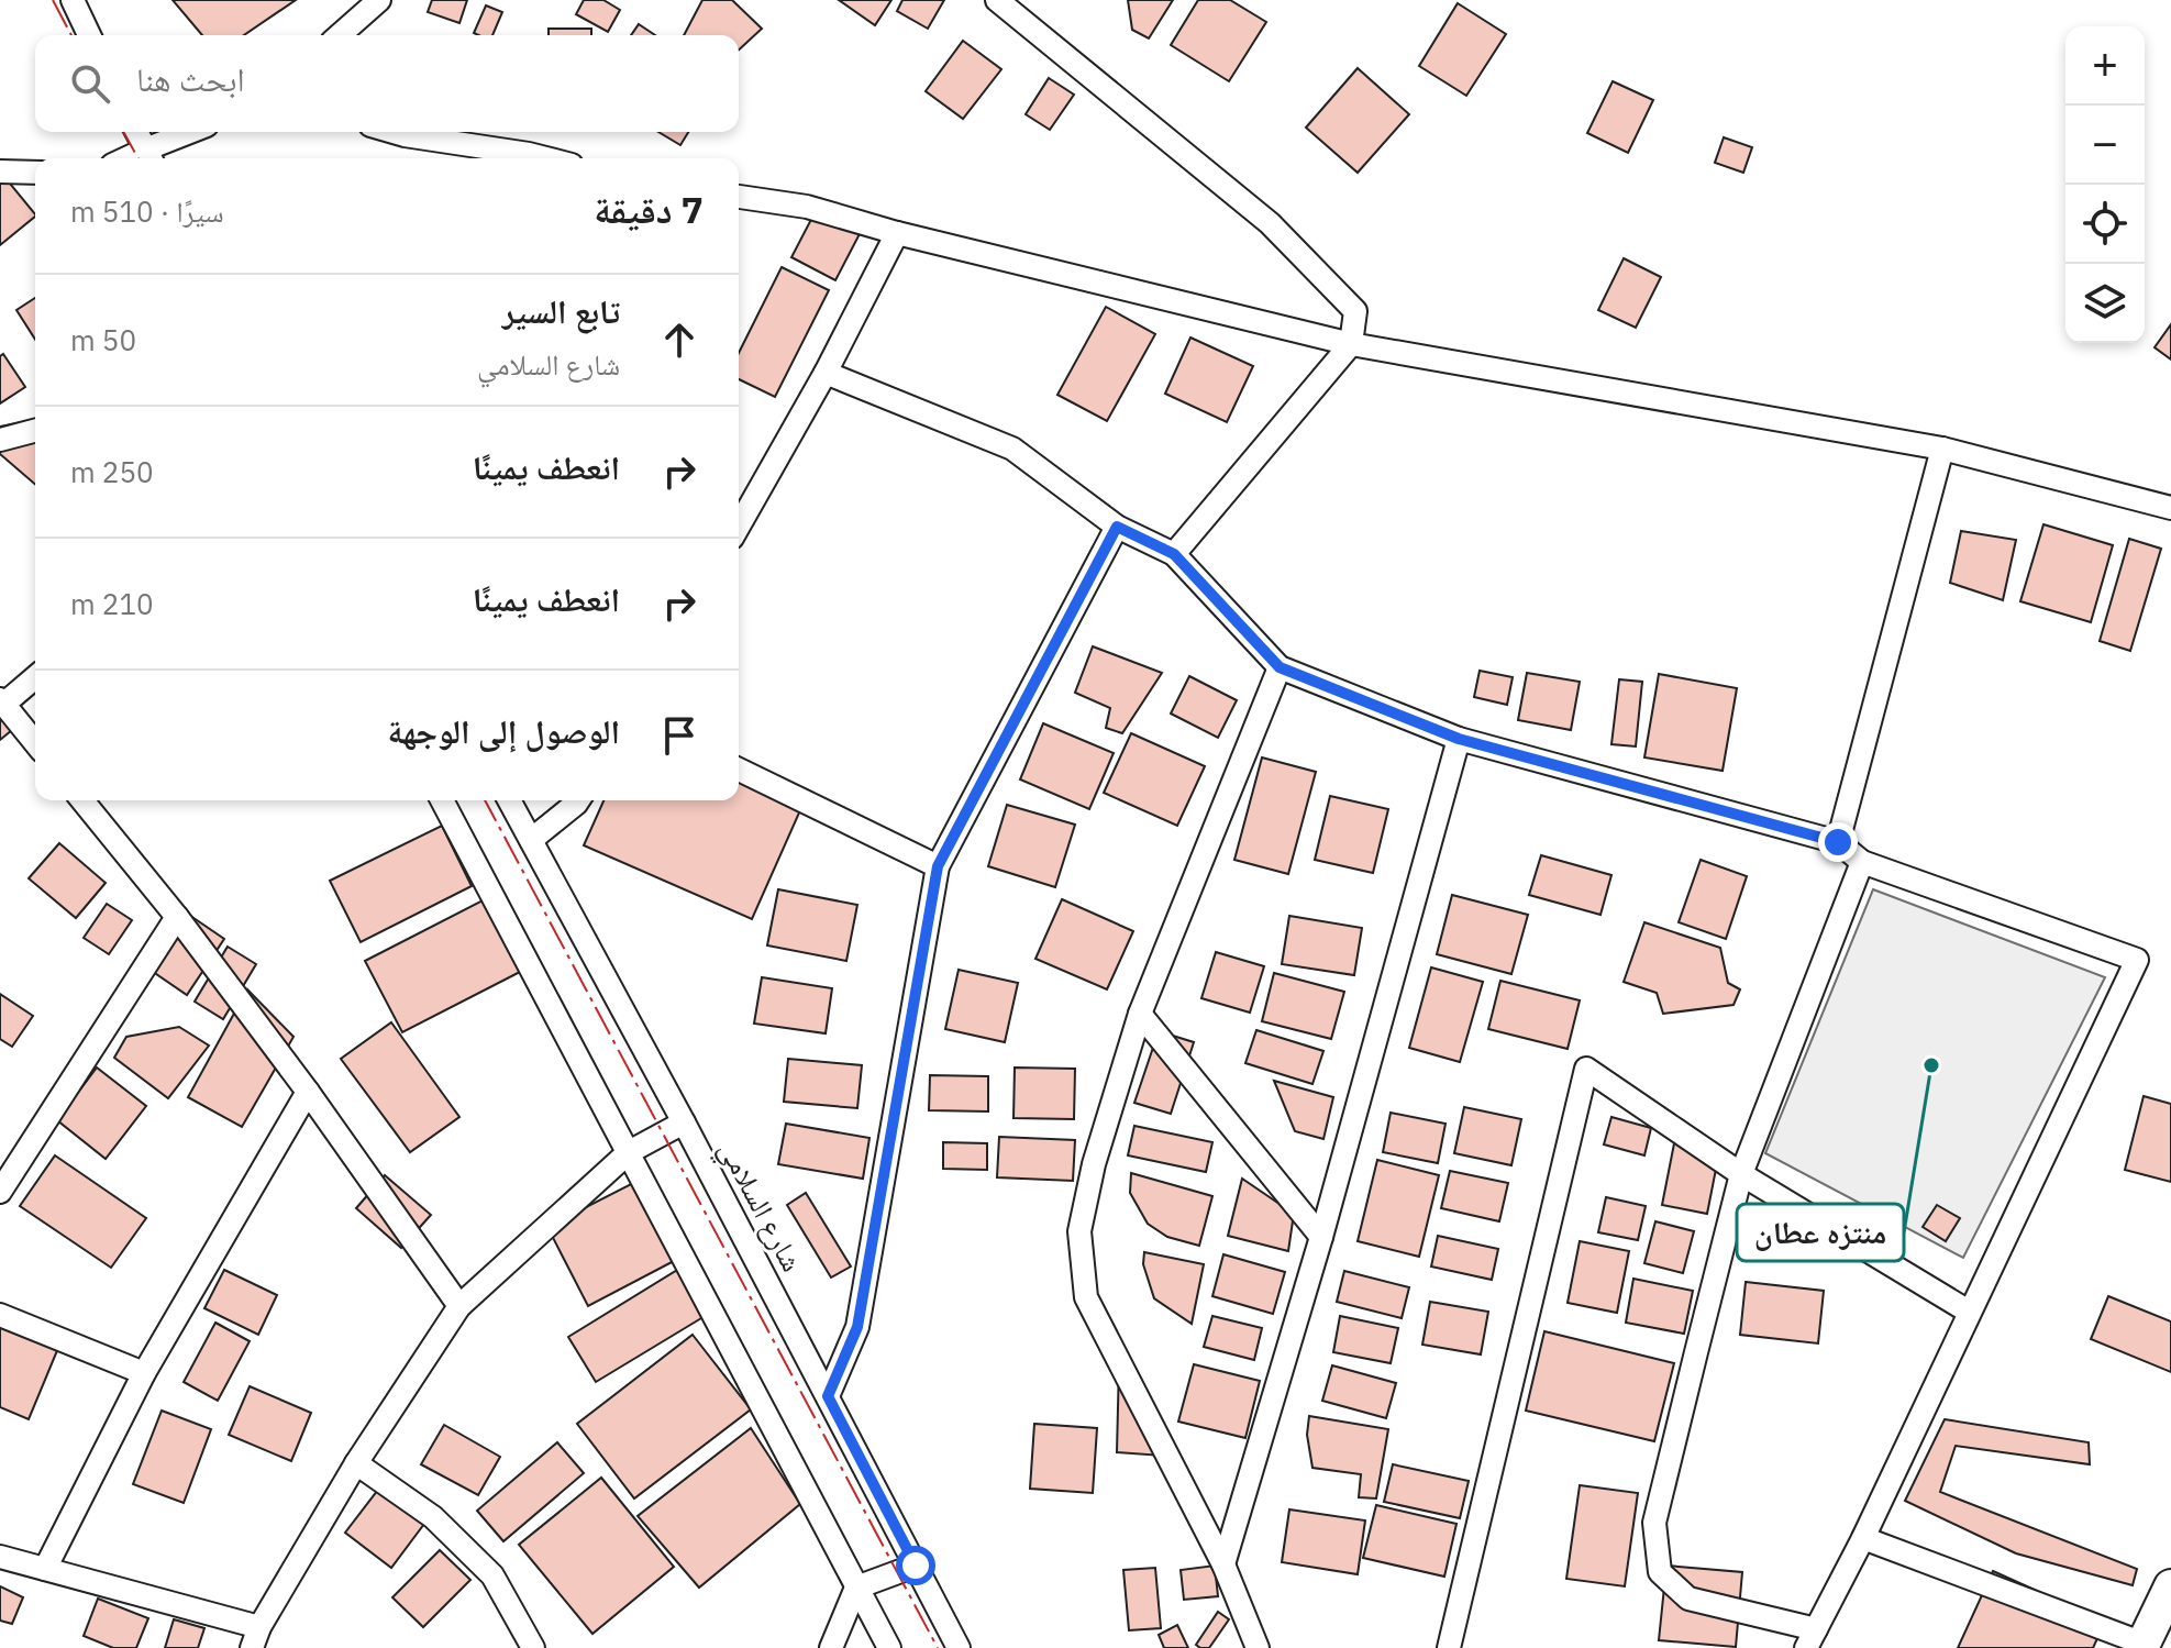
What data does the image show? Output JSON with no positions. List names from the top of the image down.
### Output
{
  "streets": {
    "street": ["شارع السلامي"]
  },
  "places": ["منتزه عطان"],
  "page": {
    "map_buttons": ["+", "−"],
    "search": "ابحث هنا",
    "heading": ["7 دقيقة", "سيرًا · 510 m"],
    "list": [
      ["تابع السير", "شارع السلامي", "50 m"],
      ["انعطف يمينًا", "250 m"],
      ["انعطف يمينًا", "210 m"],
      "الوصول إلى الوجهة"
    ]
  }
}
